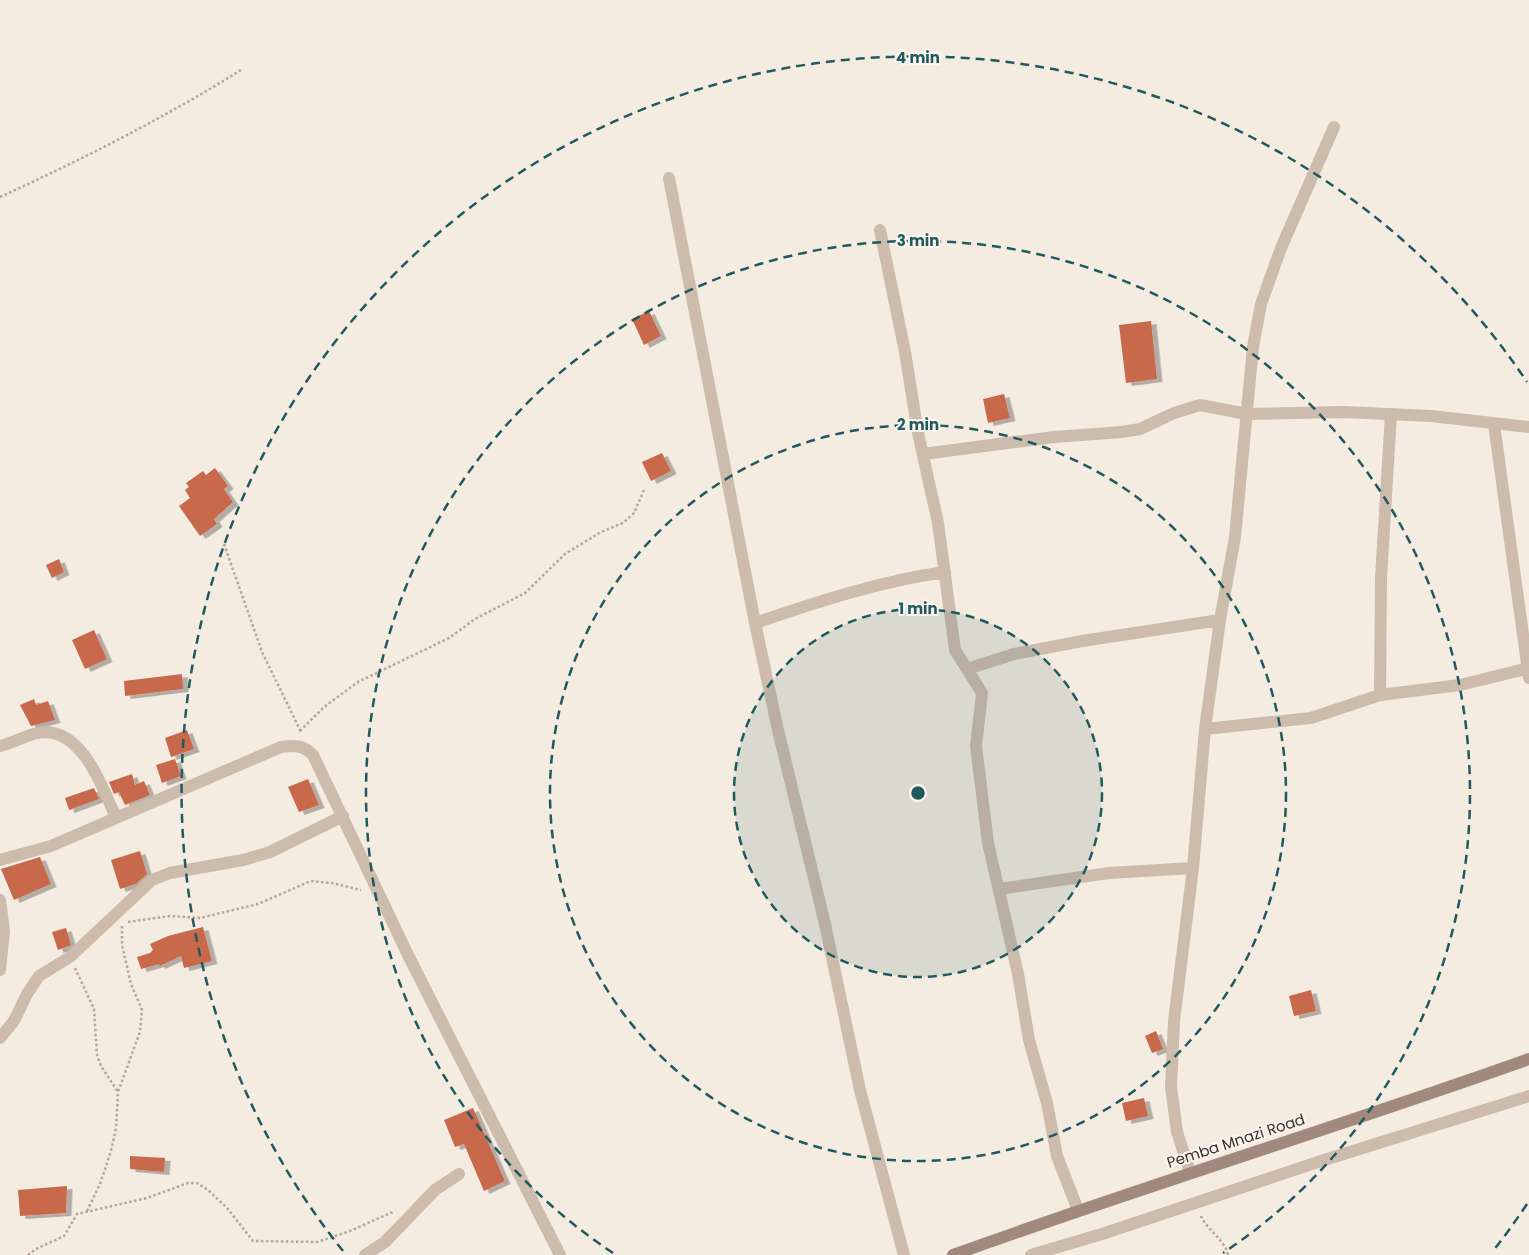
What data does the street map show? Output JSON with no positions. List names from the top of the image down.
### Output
{
  "streets": {
    "main road": ["Pemba Mnazi Road"]
  },
  "rings": [
    "4 min",
    "3 min",
    "2 min",
    "1 min"
  ]
}
